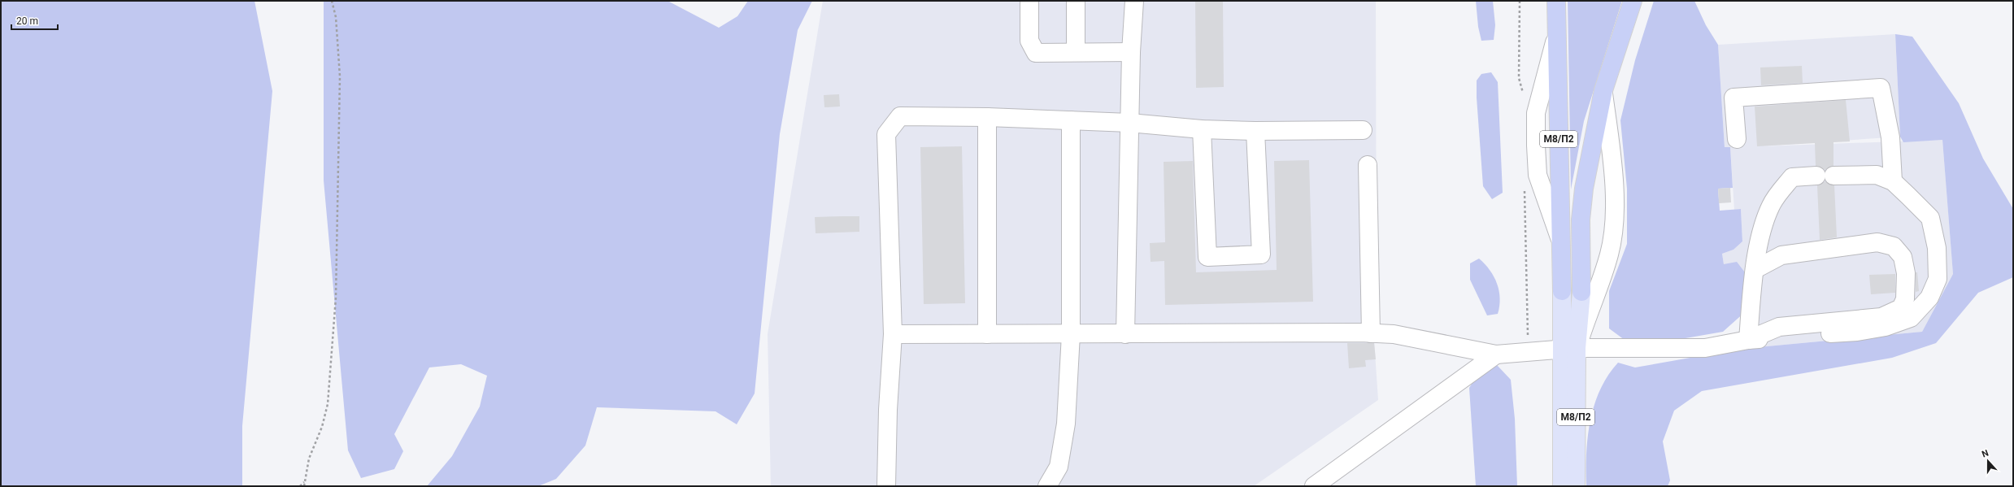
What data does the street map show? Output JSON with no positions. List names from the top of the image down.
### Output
{
  "streets": {
    "highway": ["М8/П2"]
  },
  "scale_bar": "20 m",
  "north": "top"
}
